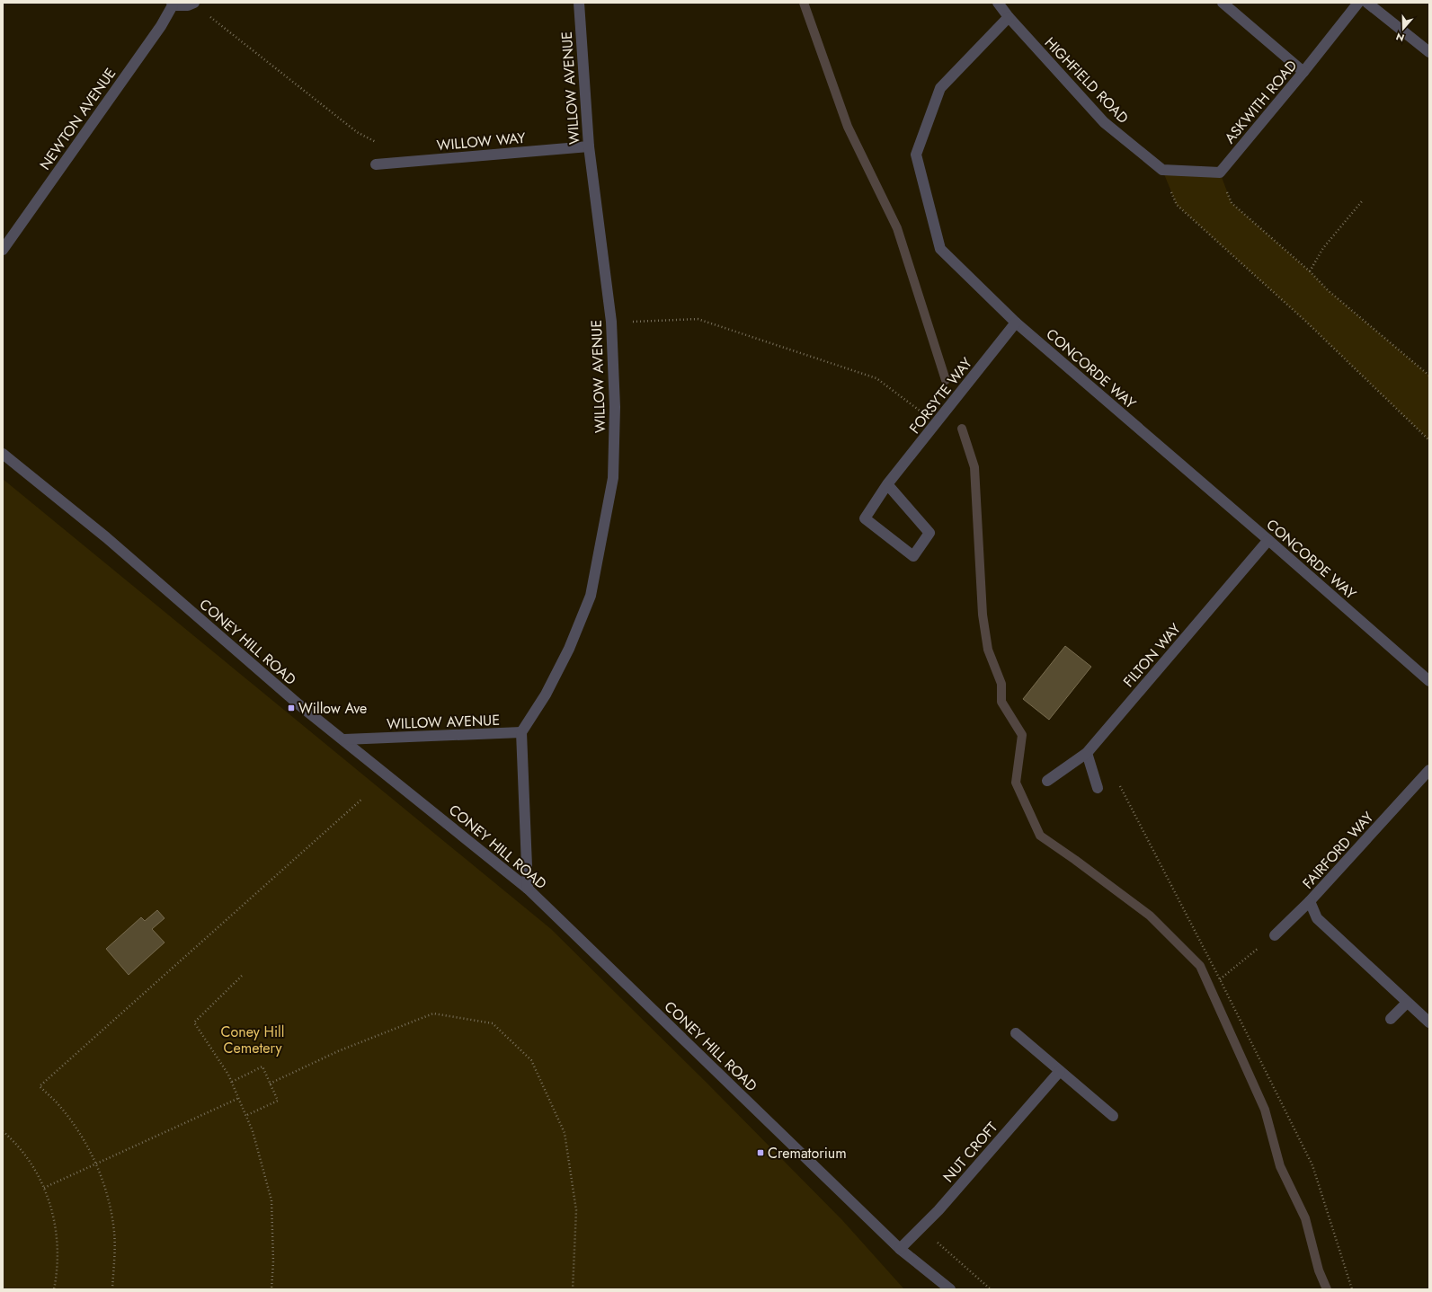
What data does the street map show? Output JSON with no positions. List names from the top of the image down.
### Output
{
  "streets": {
    "street": [
      "HIGHFIELD ROAD",
      "WILLOW AVENUE",
      "ASKWITH ROAD",
      "NEWTON AVENUE",
      "WILLOW WAY",
      "CONCORDE WAY",
      "FORSYTE WAY",
      "CONEY HILL ROAD",
      "FILTON WAY",
      "FAIRFORD WAY",
      "NUT CROFT"
    ]
  },
  "crossings": [
    ["HIGHFIELD ROAD", "CONCORDE WAY"],
    ["WILLOW AVENUE", "WILLOW WAY"],
    ["WILLOW AVENUE", "CONEY HILL ROAD"],
    ["CONCORDE WAY", "FORSYTE WAY"],
    ["CONCORDE WAY", "FILTON WAY"],
    ["CONEY HILL ROAD", "NUT CROFT"]
  ],
  "parks": ["Coney Hill Cemetery"],
  "places": {
    "transit": ["Willow Ave", "Crematorium"]
  },
  "north": "bottom"
}
